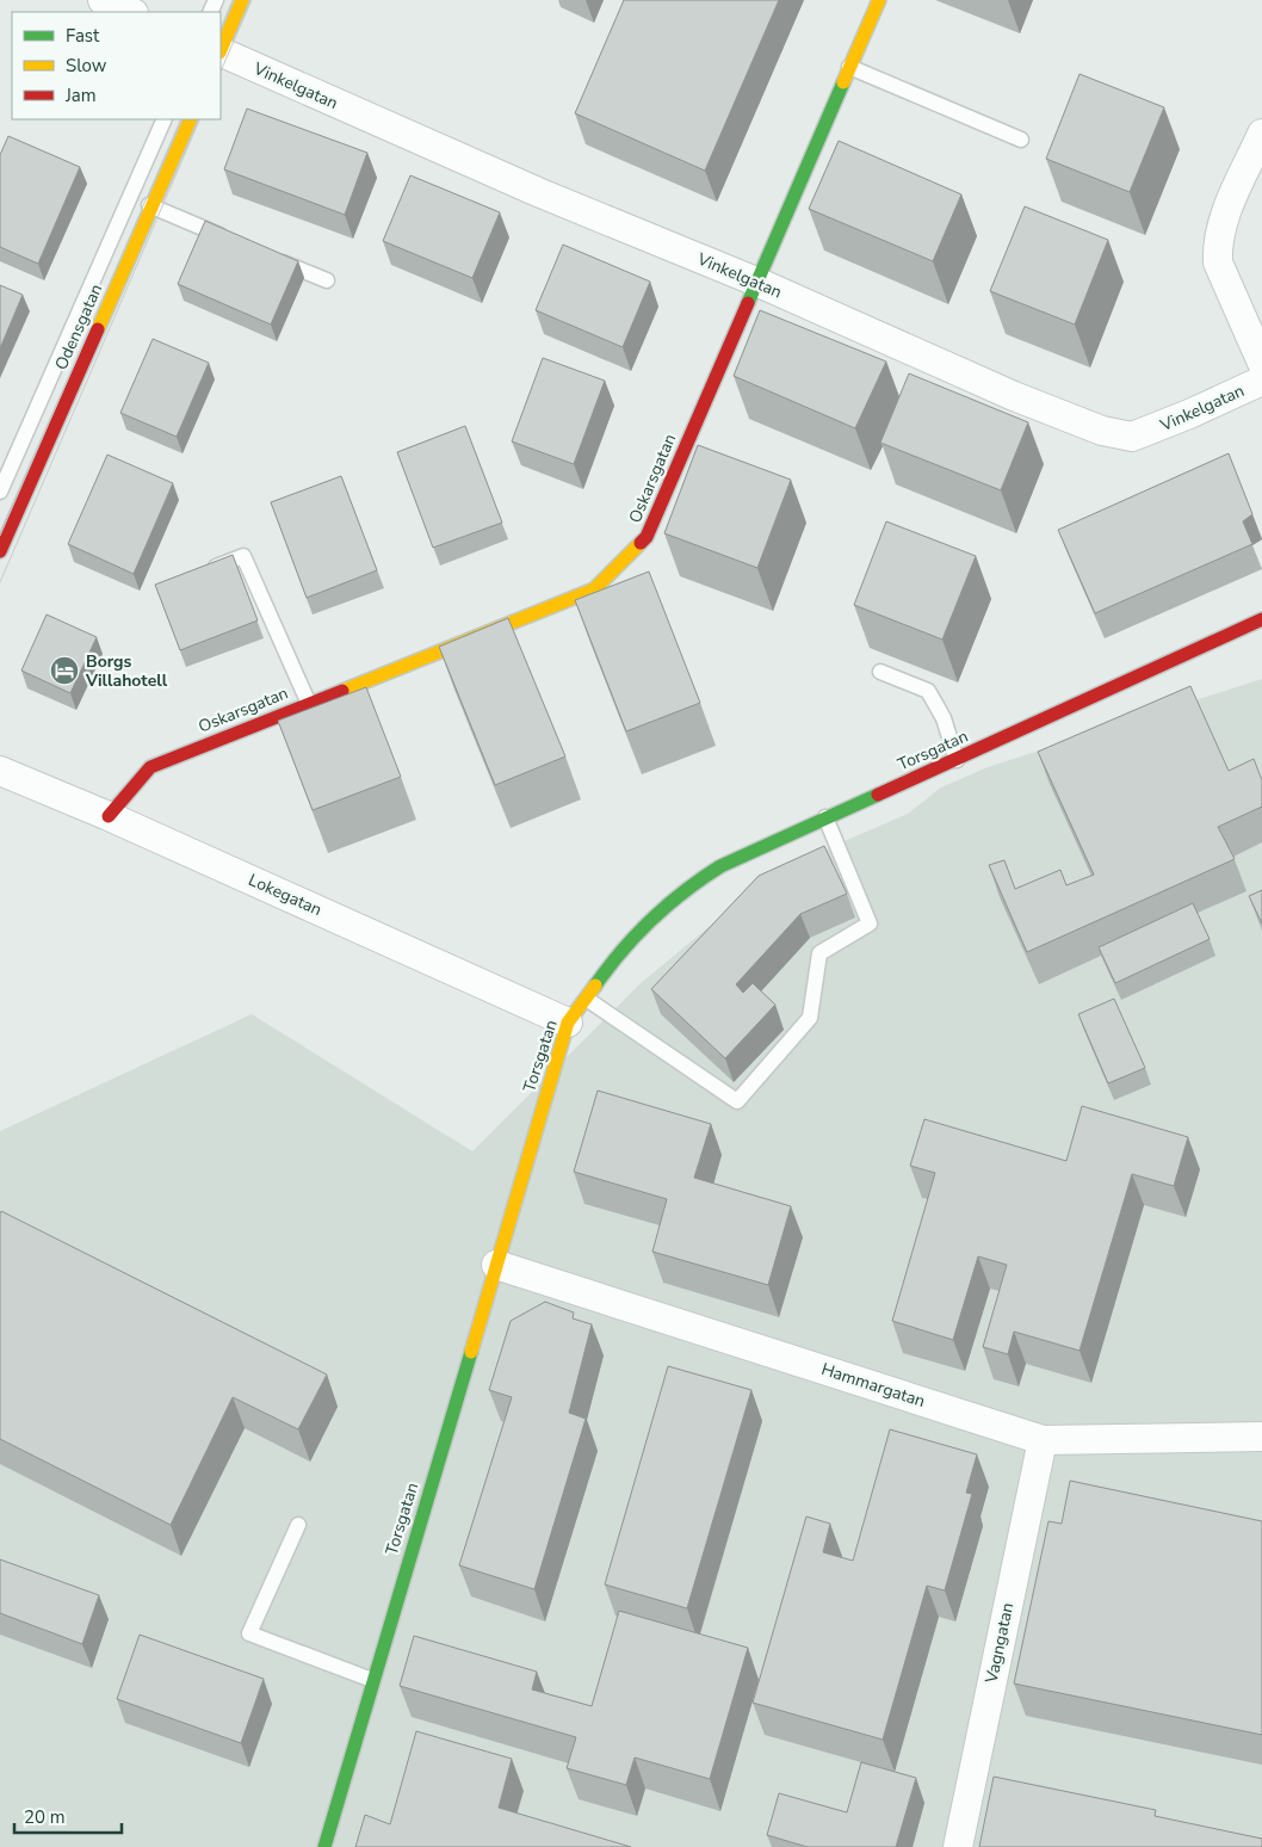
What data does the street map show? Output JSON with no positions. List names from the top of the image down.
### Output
{
  "streets": {
    "street": [
      "Vinkelgatan",
      "Odensgatan",
      "Oskarsgatan",
      "Torsgatan",
      "Lokegatan",
      "Hammargatan",
      "Vagngatan"
    ]
  },
  "crossings": [
    ["Vinkelgatan", "Oskarsgatan"],
    ["Oskarsgatan", "Lokegatan"],
    ["Torsgatan", "Lokegatan"],
    ["Torsgatan", "Hammargatan"],
    ["Hammargatan", "Vagngatan"]
  ],
  "places": {
    "hotel": ["Borgs Villahotell"]
  },
  "legend": ["Fast", "Slow", "Jam"],
  "scale_bar": "20 m"
}
